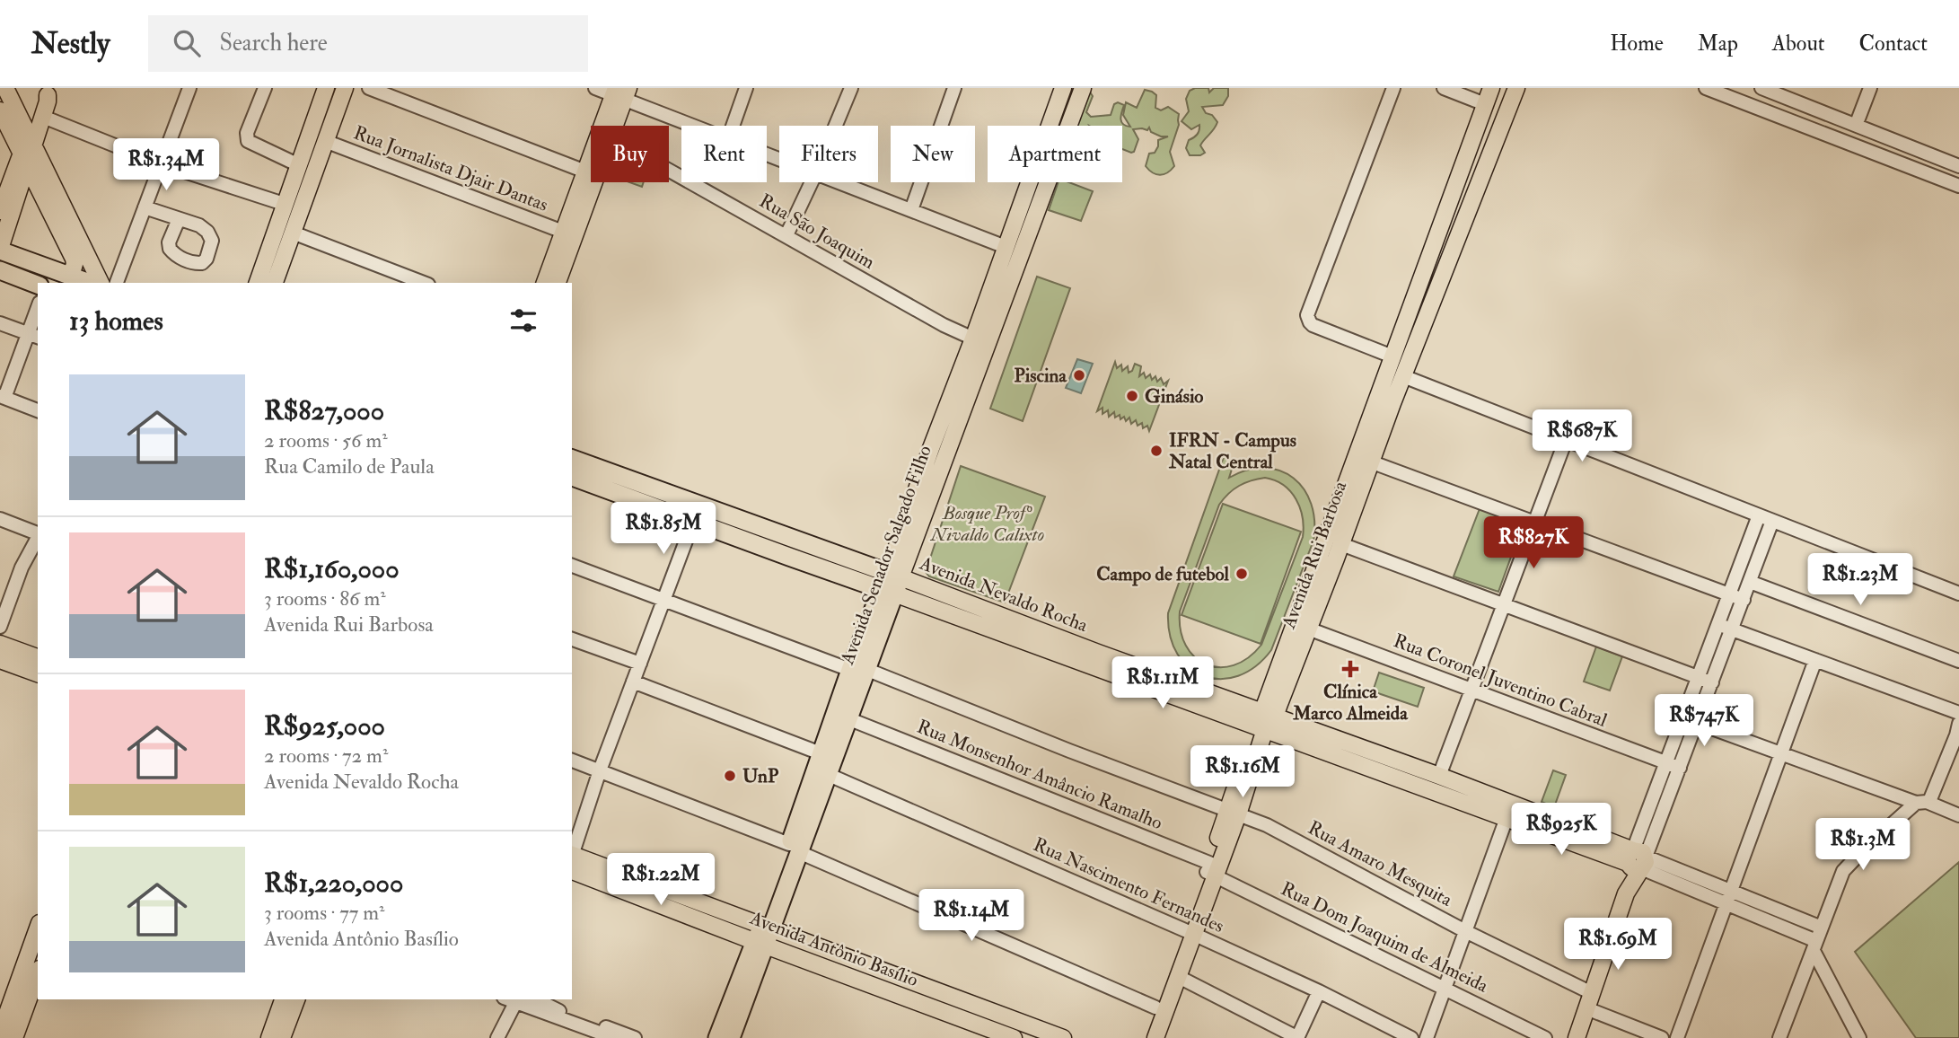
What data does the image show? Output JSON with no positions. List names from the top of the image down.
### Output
{
  "streets": {
    "highway": ["Avenida Senador Salgado Filho", "Avenida Nevaldo Rocha"],
    "main road": ["Avenida Rui Barbosa", "Avenida Antônio Basílio"],
    "street": [
      "Rua Jornalista Djair Dantas",
      "Rua São Joaquim",
      "Rua Coronel Juventino Cabral",
      "Rua Monsenhor Amâncio Ramalho",
      "Rua Amaro Mesquita",
      "Rua Nascimento Fernandes",
      "Rua Dom Joaquim de Almeida"
    ]
  },
  "crossings": [
    ["Rua São Joaquim", "Avenida Senador Salgado Filho"],
    ["Avenida Senador Salgado Filho", "Avenida Nevaldo Rocha"],
    ["Avenida Senador Salgado Filho", "Rua Monsenhor Amâncio Ramalho"],
    ["Avenida Senador Salgado Filho", "Rua Amaro Mesquita"],
    ["Avenida Senador Salgado Filho", "Rua Nascimento Fernandes"],
    ["Avenida Senador Salgado Filho", "Avenida Antônio Basílio"],
    ["Avenida Rui Barbosa", "Avenida Nevaldo Rocha"],
    ["Avenida Rui Barbosa", "Rua Coronel Juventino Cabral"],
    ["Avenida Rui Barbosa", "Rua Monsenhor Amâncio Ramalho"],
    ["Avenida Rui Barbosa", "Rua Amaro Mesquita"],
    ["Avenida Rui Barbosa", "Rua Nascimento Fernandes"],
    ["Avenida Rui Barbosa", "Rua Dom Joaquim de Almeida"],
    ["Rua Monsenhor Amâncio Ramalho", "Rua Dom Joaquim de Almeida"]
  ],
  "parks": ["Bosque Profº Nivaldo Calixto"],
  "places": {
    "other": [
      "Piscina",
      "Ginásio",
      "IFRN - Campus Natal Central",
      "Campo de futebol",
      "UnP"
    ],
    "health": ["Clínica Marco Almeida"]
  },
  "page": {
    "header": "Nestly",
    "search": "Search here",
    "nav": [
      "Home",
      "Map",
      "About",
      "Contact"
    ],
    "chip": [
      "Buy",
      "Rent",
      "Filters",
      "New",
      "Apartment"
    ],
    "price": [
      "R$1.34M",
      "R$687K",
      "R$1.85M",
      "R$827K",
      "R$1.23M",
      "R$1.11M",
      "R$747K",
      "R$1.16M",
      "R$925K",
      "R$1.3M",
      "R$1.22M",
      "R$1.14M",
      "R$1.69M"
    ],
    "heading": "13 homes",
    "list": [
      {
        "name": "R$827,000",
        "note": "2 rooms · 56 m² · Rua Camilo de Paula"
      },
      {
        "name": "R$1,160,000",
        "note": "3 rooms · 86 m² · Avenida Rui Barbosa"
      },
      {
        "name": "R$925,000",
        "note": "2 rooms · 72 m² · Avenida Nevaldo Rocha"
      },
      {
        "name": "R$1,220,000",
        "note": "3 rooms · 77 m² · Avenida Antônio Basílio"
      }
    ]
  }
}
